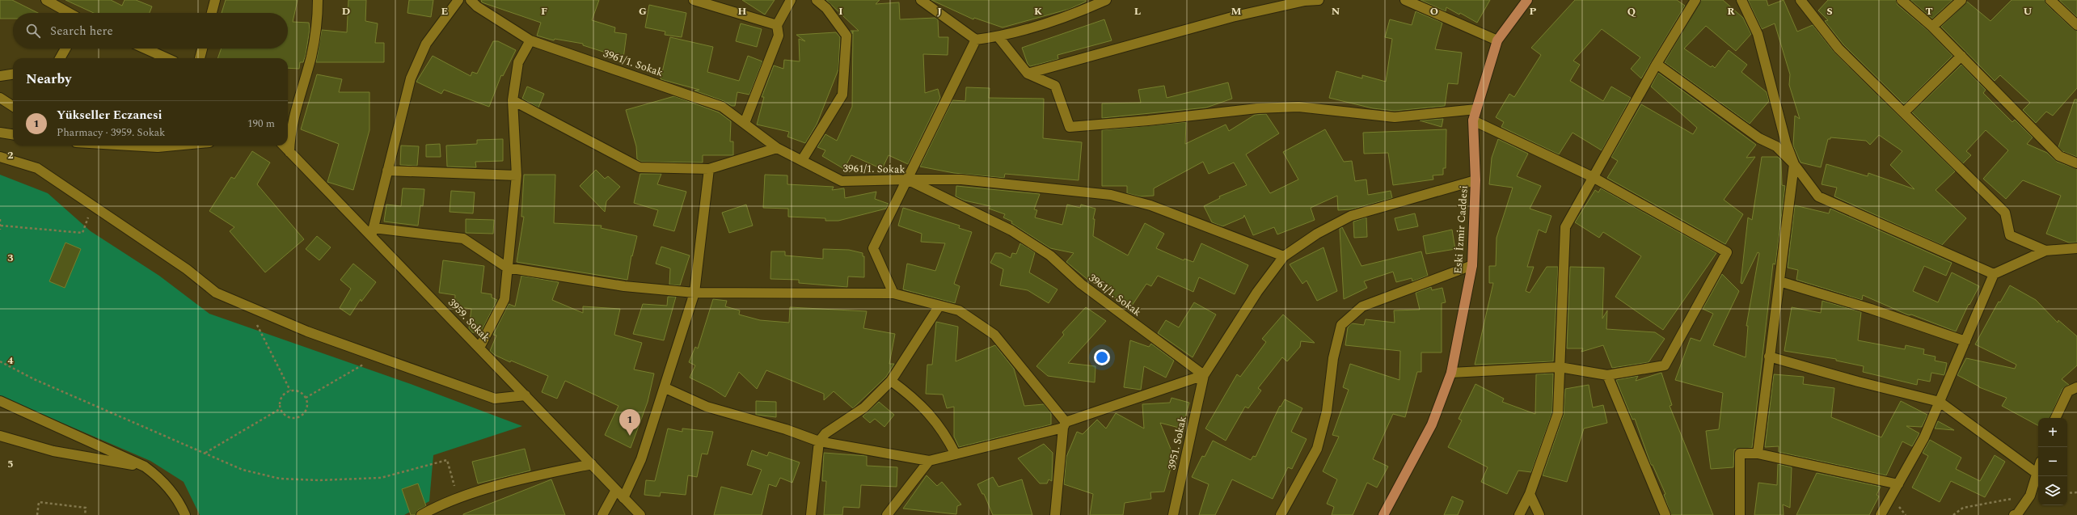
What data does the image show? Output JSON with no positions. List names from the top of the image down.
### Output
{
  "streets": {
    "main road": ["Eski İzmir Caddesi"],
    "street": ["3961/1. Sokak", "3959. Sokak", "3951. Sokak"]
  },
  "crossings": [
    ["3961/1. Sokak", "3951. Sokak"]
  ],
  "page": {
    "search": "Search here",
    "heading": "Nearby",
    "list": [
      {
        "mark": "1",
        "name": "Yükseller Eczanesi",
        "note": "Pharmacy · 3959. Sokak",
        "value": "190 m"
      }
    ],
    "pins": "1",
    "map_buttons": ["+", "−"]
  },
  "grid": {
    "columns": [
      "D",
      "E",
      "F",
      "G",
      "H",
      "I",
      "J",
      "K",
      "L",
      "M",
      "N",
      "O",
      "P",
      "Q",
      "R",
      "S",
      "T",
      "U"
    ],
    "rows": [
      "2",
      "3",
      "4",
      "5"
    ]
  }
}
